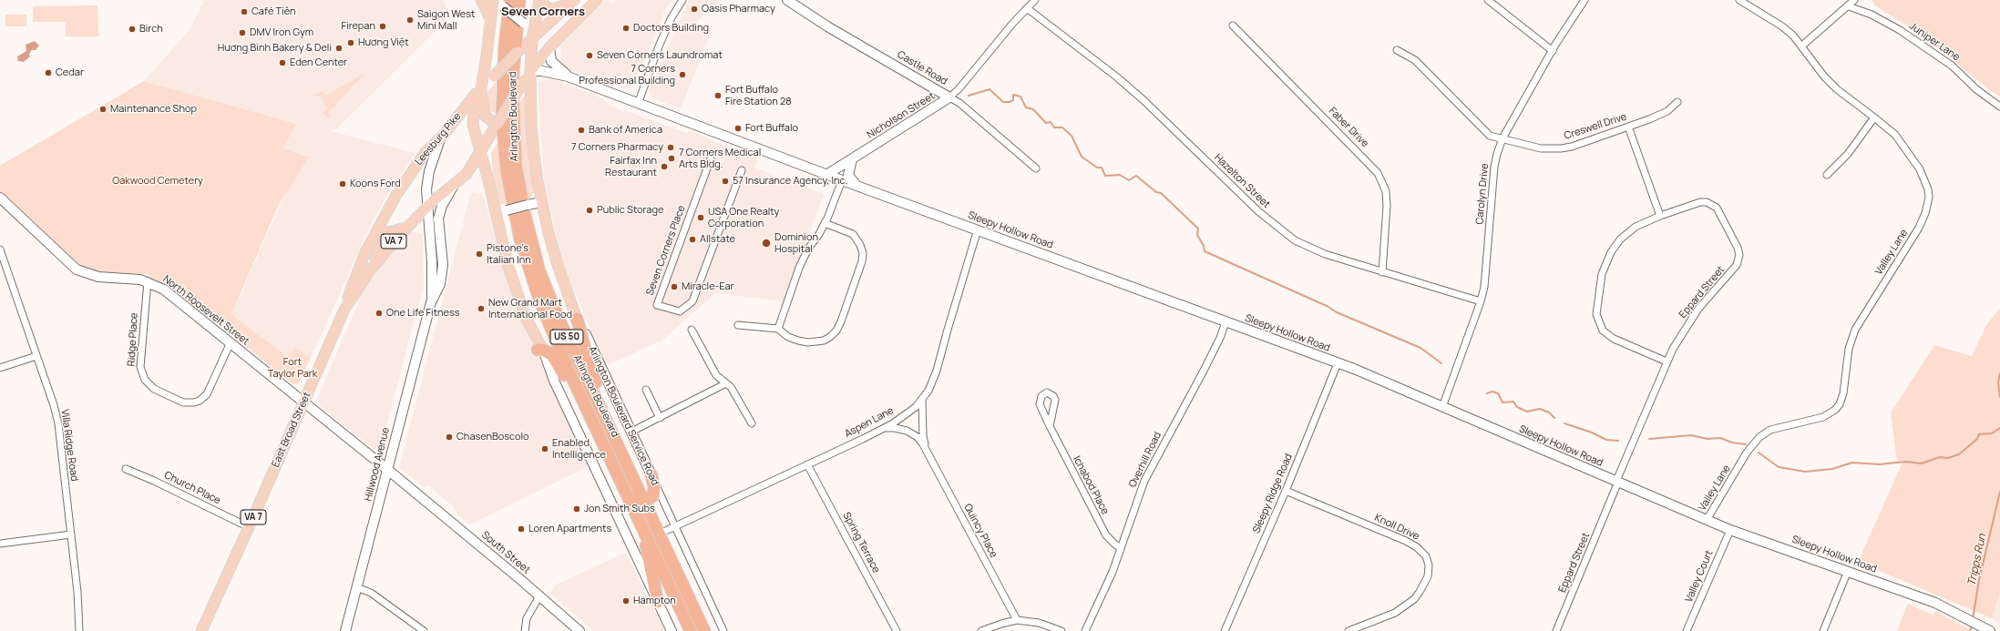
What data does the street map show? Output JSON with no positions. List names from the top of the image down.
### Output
{
  "streets": {
    "highway": ["Arlington Boulevard", "US 50"],
    "main road": [
      "Castle Road",
      "Nicholson Street",
      "Leesburg Pike",
      "Sleepy Hollow Road",
      "VA 7",
      "North Roosevelt Street",
      "Arlington Boulevard Service Road",
      "East Broad Street",
      "Hillwood Avenue",
      "South Street"
    ],
    "street": [
      "Juniper Lane",
      "Creswell Drive",
      "Faber Drive",
      "Hazelton Street",
      "Carolyn Drive",
      "Seven Corners Place",
      "Valley Lane",
      "Eppard Street",
      "Ridge Place",
      "Aspen Lane",
      "Villa Ridge Road",
      "Overhill Road",
      "Ichabod Place",
      "Church Place",
      "Sleepy Ridge Road",
      "Knoll Drive",
      "Quincy Place",
      "Spring Terrace",
      "Valley Court"
    ]
  },
  "crossings": [
    ["Castle Road", "Nicholson Street"],
    ["Nicholson Street", "Hazelton Street"],
    ["Nicholson Street", "Sleepy Hollow Road"],
    ["Arlington Boulevard", "Aspen Lane"],
    ["Creswell Drive", "Carolyn Drive"],
    ["Faber Drive", "Hazelton Street"],
    ["Leesburg Pike", "Arlington Boulevard Service Road"],
    ["Leesburg Pike", "East Broad Street"],
    ["Leesburg Pike", "Hillwood Avenue"],
    ["Hazelton Street", "Carolyn Drive"],
    ["Carolyn Drive", "Sleepy Hollow Road"],
    ["Sleepy Hollow Road", "VA 7"],
    ["Sleepy Hollow Road", "Valley Lane"],
    ["Sleepy Hollow Road", "Eppard Street"],
    ["Sleepy Hollow Road", "Arlington Boulevard Service Road"],
    ["Sleepy Hollow Road", "Aspen Lane"],
    ["Sleepy Hollow Road", "Overhill Road"],
    ["Sleepy Hollow Road", "Sleepy Ridge Road"],
    ["Sleepy Hollow Road", "Valley Court"],
    ["VA 7", "Arlington Boulevard Service Road"],
    ["VA 7", "East Broad Street"],
    ["North Roosevelt Street", "Ridge Place"],
    ["North Roosevelt Street", "East Broad Street"],
    ["North Roosevelt Street", "Hillwood Avenue"],
    ["North Roosevelt Street", "South Street"],
    ["Arlington Boulevard Service Road", "Aspen Lane"],
    ["Aspen Lane", "Quincy Place"],
    ["Aspen Lane", "Spring Terrace"],
    ["East Broad Street", "Hillwood Avenue"],
    ["East Broad Street", "Church Place"],
    ["Overhill Road", "Ichabod Place"],
    ["Hillwood Avenue", "South Street"],
    ["Sleepy Ridge Road", "Knoll Drive"]
  ],
  "districts": ["Seven Corners"],
  "water": ["Tripps Run"],
  "parks": ["Oakwood Cemetery", "Fort Taylor Park"],
  "places": [
    "Oasis Pharmacy",
    "Café Tiên",
    "Saigon West Mini Mall",
    "Firepan",
    "Doctors Building",
    "Birch",
    "DMV Iron Gym",
    "Hương Việt",
    "Hương Bình Bakery & Deli",
    "Seven Corners Laundromat",
    "Eden Center",
    "Cedar",
    "7 Corners Professional Building",
    "Fort Buffalo Fire Station 28",
    "Maintenance Shop",
    "Fort Buffalo",
    "Bank of America",
    "7 Corners Pharmacy",
    "7 Corners Medical Arts Bldg.",
    "Fairfax Inn Restaurant",
    "57 Insurance Agency, Inc.",
    "Koons Ford",
    "Public Storage",
    "USA One Realty Corporation",
    "Allstate",
    "Dominion Hospital",
    "Pistone’s Italian Inn",
    "Miracle-Ear",
    "New Grand Mart International Food",
    "One Life Fitness",
    "ChasenBoscolo",
    "Enabled Intelligence",
    "Jon Smith Subs",
    "Loren Apartments",
    "Hampton"
  ]
}
